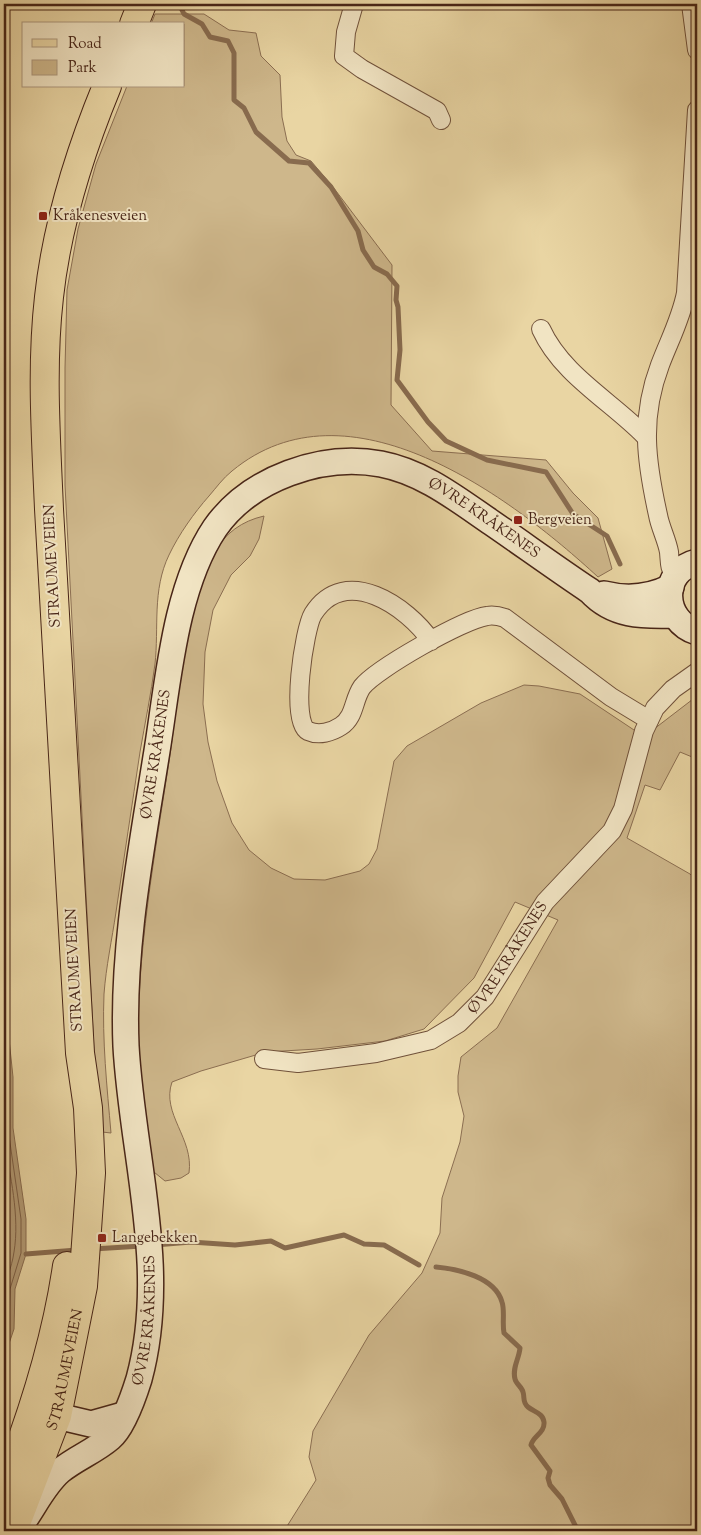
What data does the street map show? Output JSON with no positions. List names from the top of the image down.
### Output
{
  "streets": {
    "main road": ["ØVRE KRÅKENES", "STRAUMEVEIEN"]
  },
  "crossings": [
    ["ØVRE KRÅKENES", "STRAUMEVEIEN"]
  ],
  "places": {
    "transit": ["Kråkenesveien", "Bergveien", "Langebekken"]
  },
  "legend": ["Road", "Park"]
}
